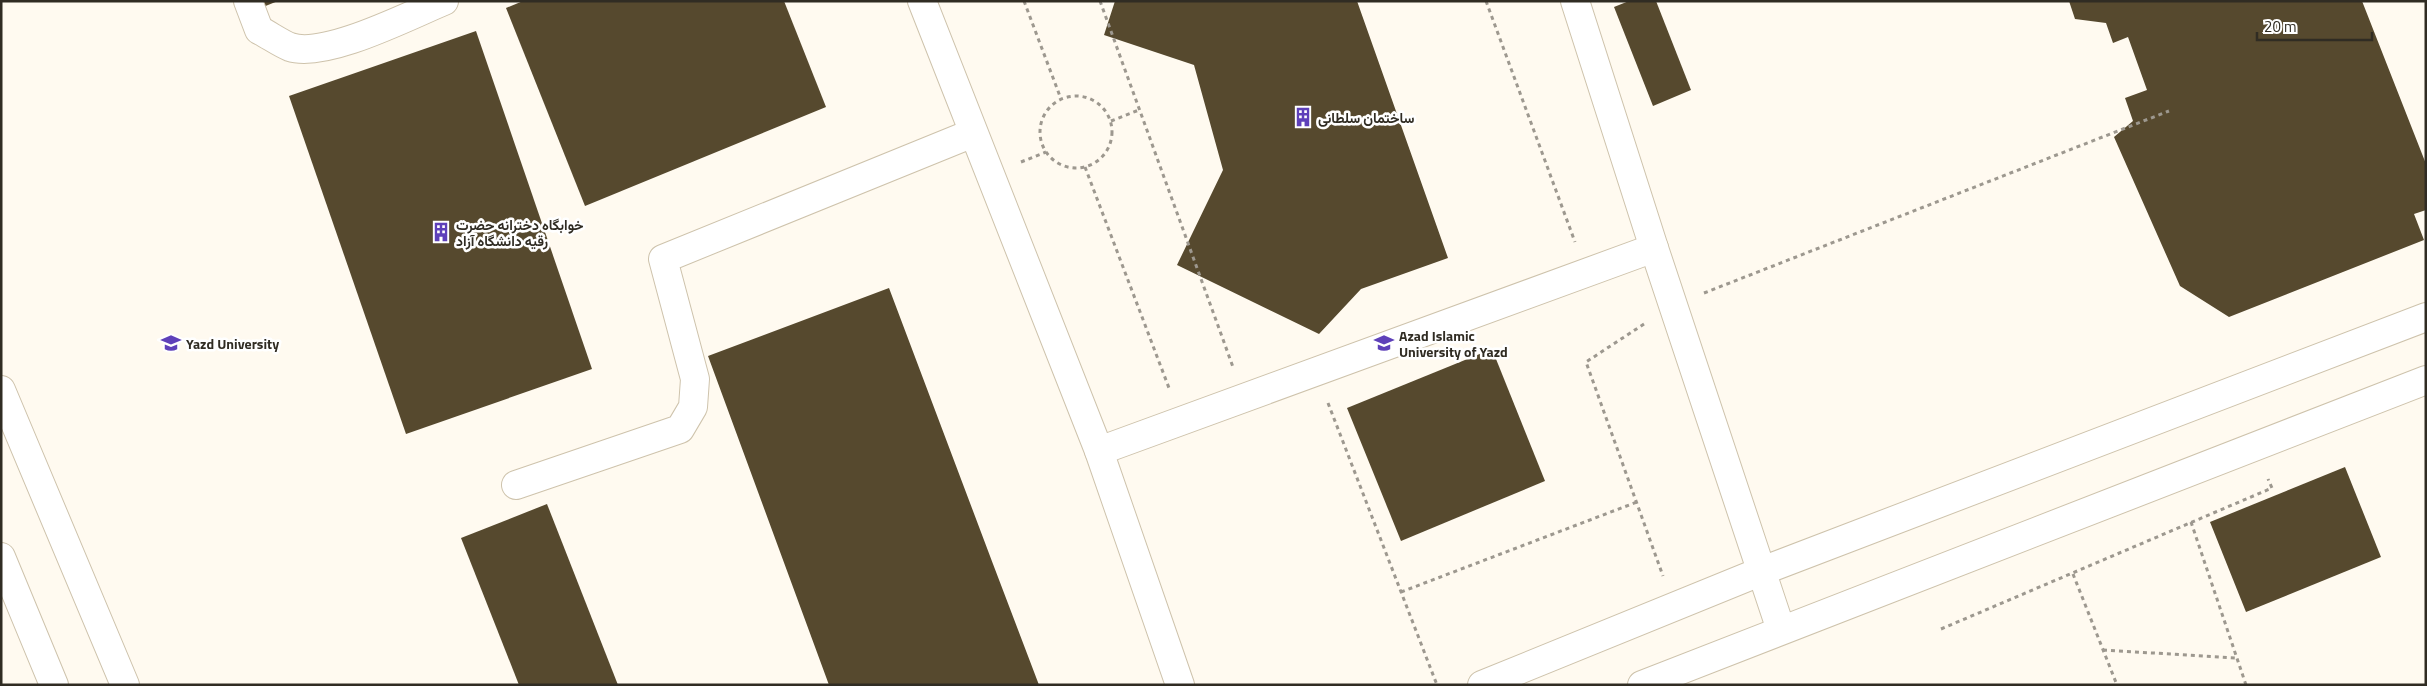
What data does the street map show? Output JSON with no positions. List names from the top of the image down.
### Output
{
  "places": {
    "building": ["ساختمان سلطانی", "خوابگاه دخترانه حضرت رقیه دانشگاه آزاد"],
    "school or university": ["Yazd University", "Azad Islamic University of Yazd"]
  },
  "scale_bar": "20 m"
}
